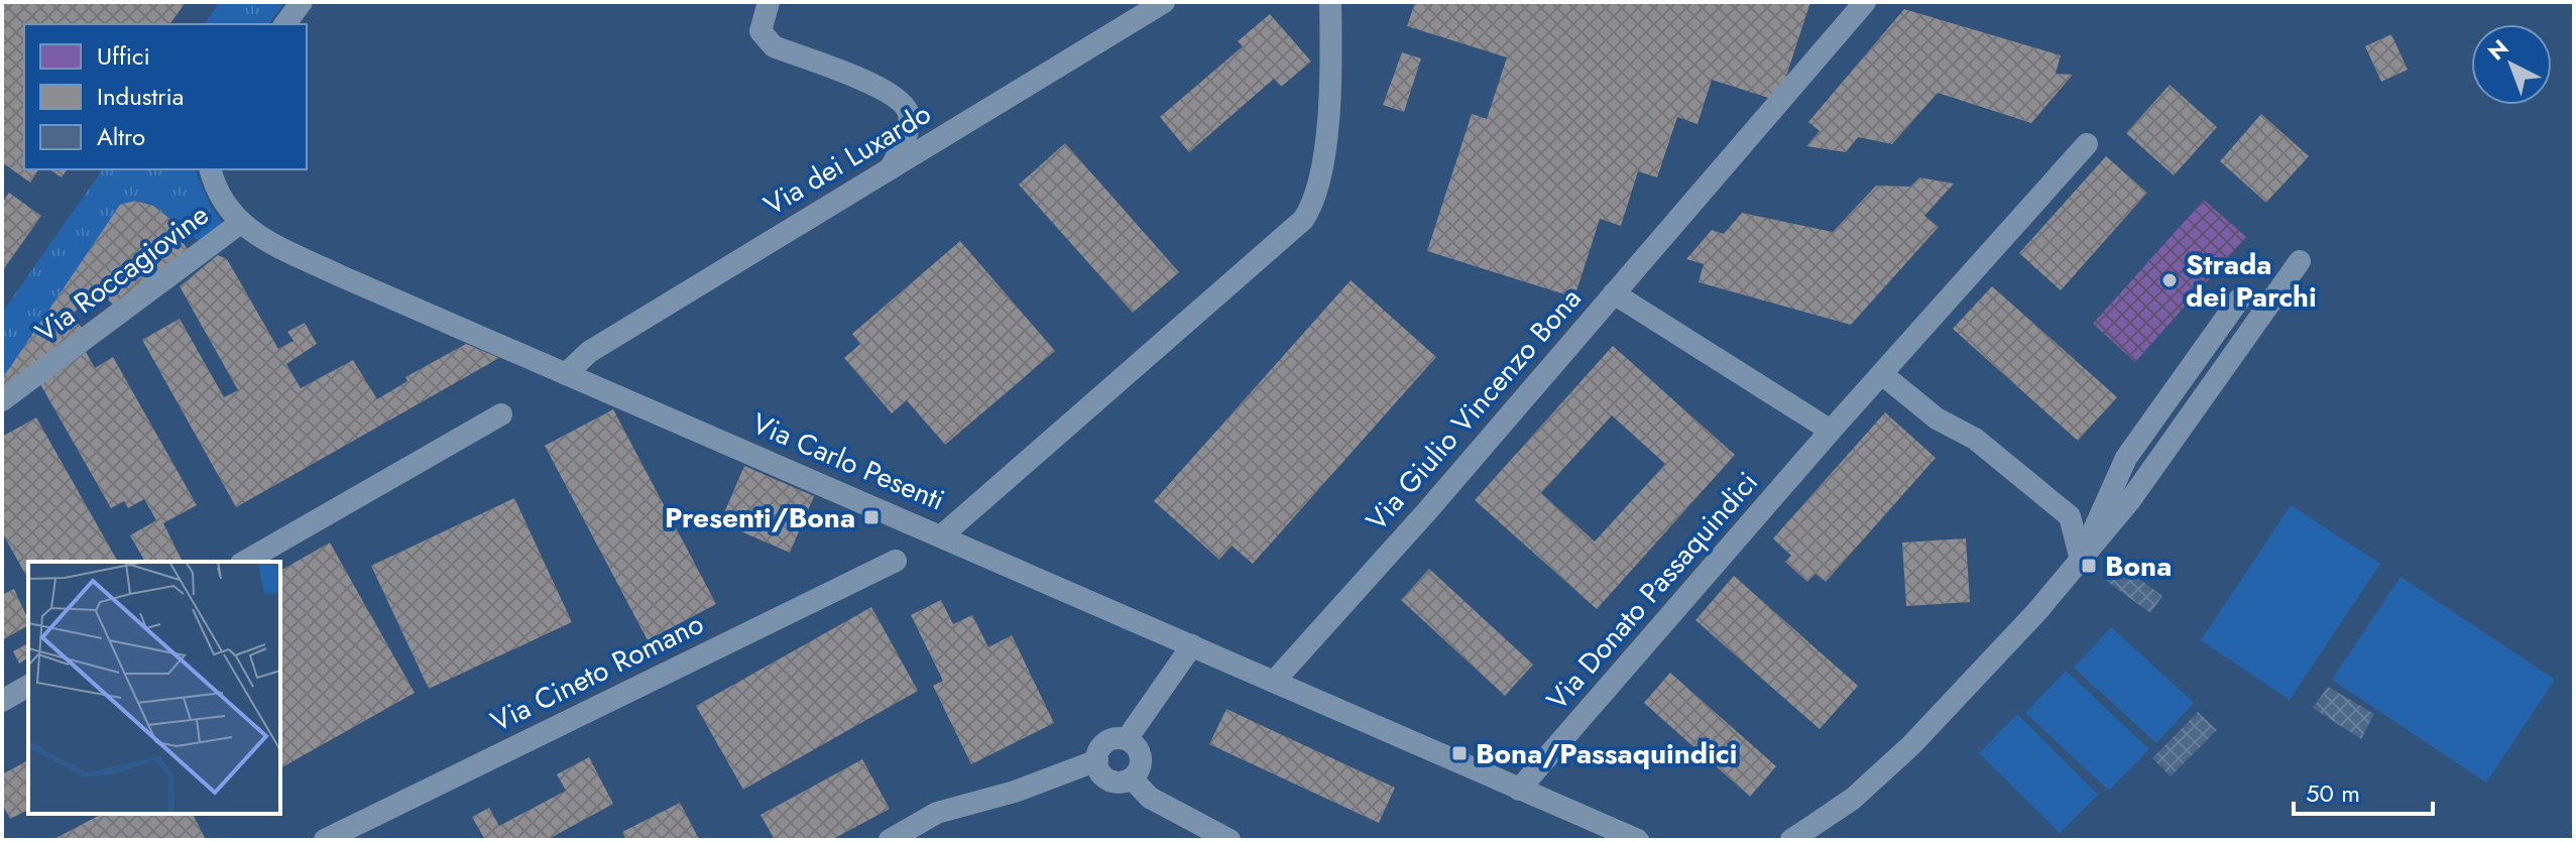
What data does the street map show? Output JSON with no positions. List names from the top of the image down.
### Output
{
  "streets": {
    "street": [
      "Via dei Luxardo",
      "Via Roccagiovine",
      "Via Giulio Vincenzo Bona",
      "Via Carlo Pesenti",
      "Via Donato Passaquindici",
      "Via Cineto Romano"
    ]
  },
  "crossings": [
    ["Via dei Luxardo", "Via Carlo Pesenti"],
    ["Via Roccagiovine", "Via Carlo Pesenti"],
    ["Via Giulio Vincenzo Bona", "Via Donato Passaquindici"]
  ],
  "places": {
    "other": ["Strada dei Parchi"],
    "transit": ["Presenti/Bona", "Bona", "Bona/Passaquindici"]
  },
  "legend": ["Uffici", "Industria", "Altro"],
  "scale_bar": "50 m",
  "north": "top left"
}
